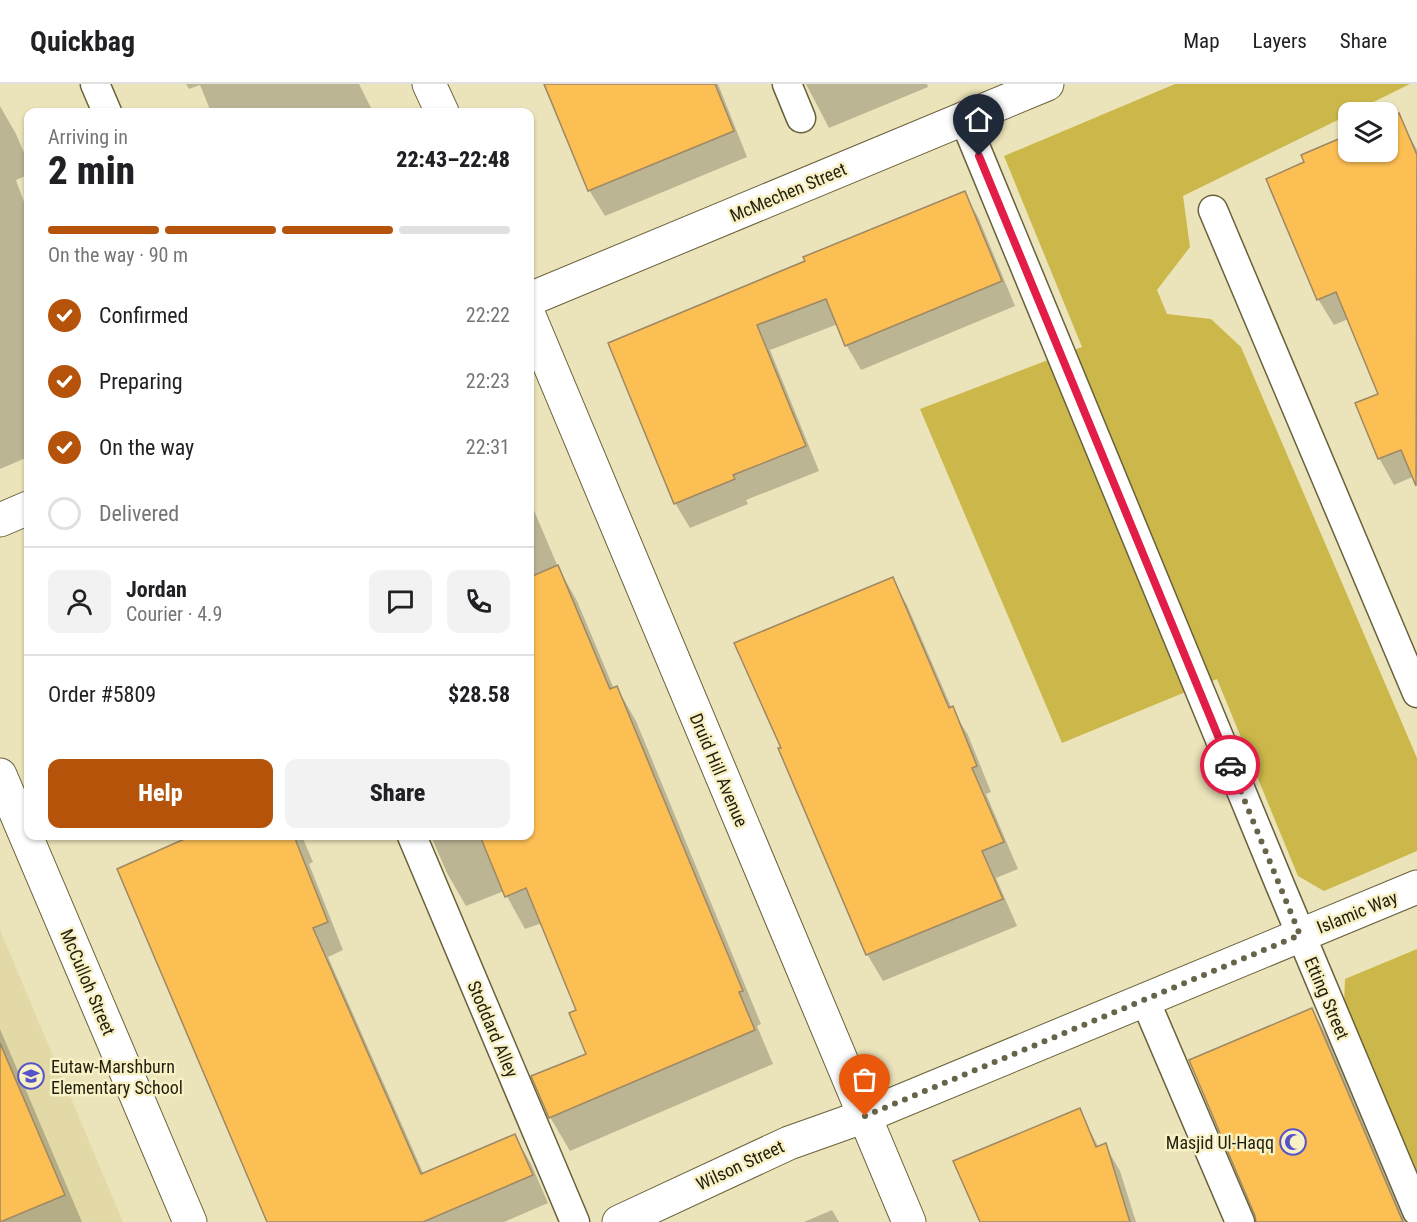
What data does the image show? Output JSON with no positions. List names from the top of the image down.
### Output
{
  "streets": {
    "main road": [
      "McMechen Street",
      "Druid Hill Avenue",
      "Islamic Way",
      "McCulloh Street",
      "Wilson Street"
    ],
    "lane": ["Etting Street", "Stoddard Alley"]
  },
  "crossings": [
    ["McMechen Street", "Etting Street"],
    ["Druid Hill Avenue", "Islamic Way"],
    ["Druid Hill Avenue", "Wilson Street"],
    ["Islamic Way", "Etting Street"],
    ["Islamic Way", "Wilson Street"]
  ],
  "places": {
    "school or university": ["Eutaw-Marshburn Elementary School"],
    "mosque": ["Masjid Ul-Haqq"]
  },
  "page": {
    "header": "Quickbag",
    "nav": ["Map", "Layers", "Share"],
    "heading": ["2 min", "Arriving in", "22:43–22:48"],
    "panel": [
      "Jordan",
      "Courier · 4.9",
      "Order #5809",
      "$28.58"
    ],
    "bar": "On the way · 90 m",
    "list": [
      ["Confirmed", "22:22"],
      ["Preparing", "22:23"],
      ["On the way", "22:31"],
      "Delivered"
    ],
    "buttons": ["Help", "Share"]
  }
}
